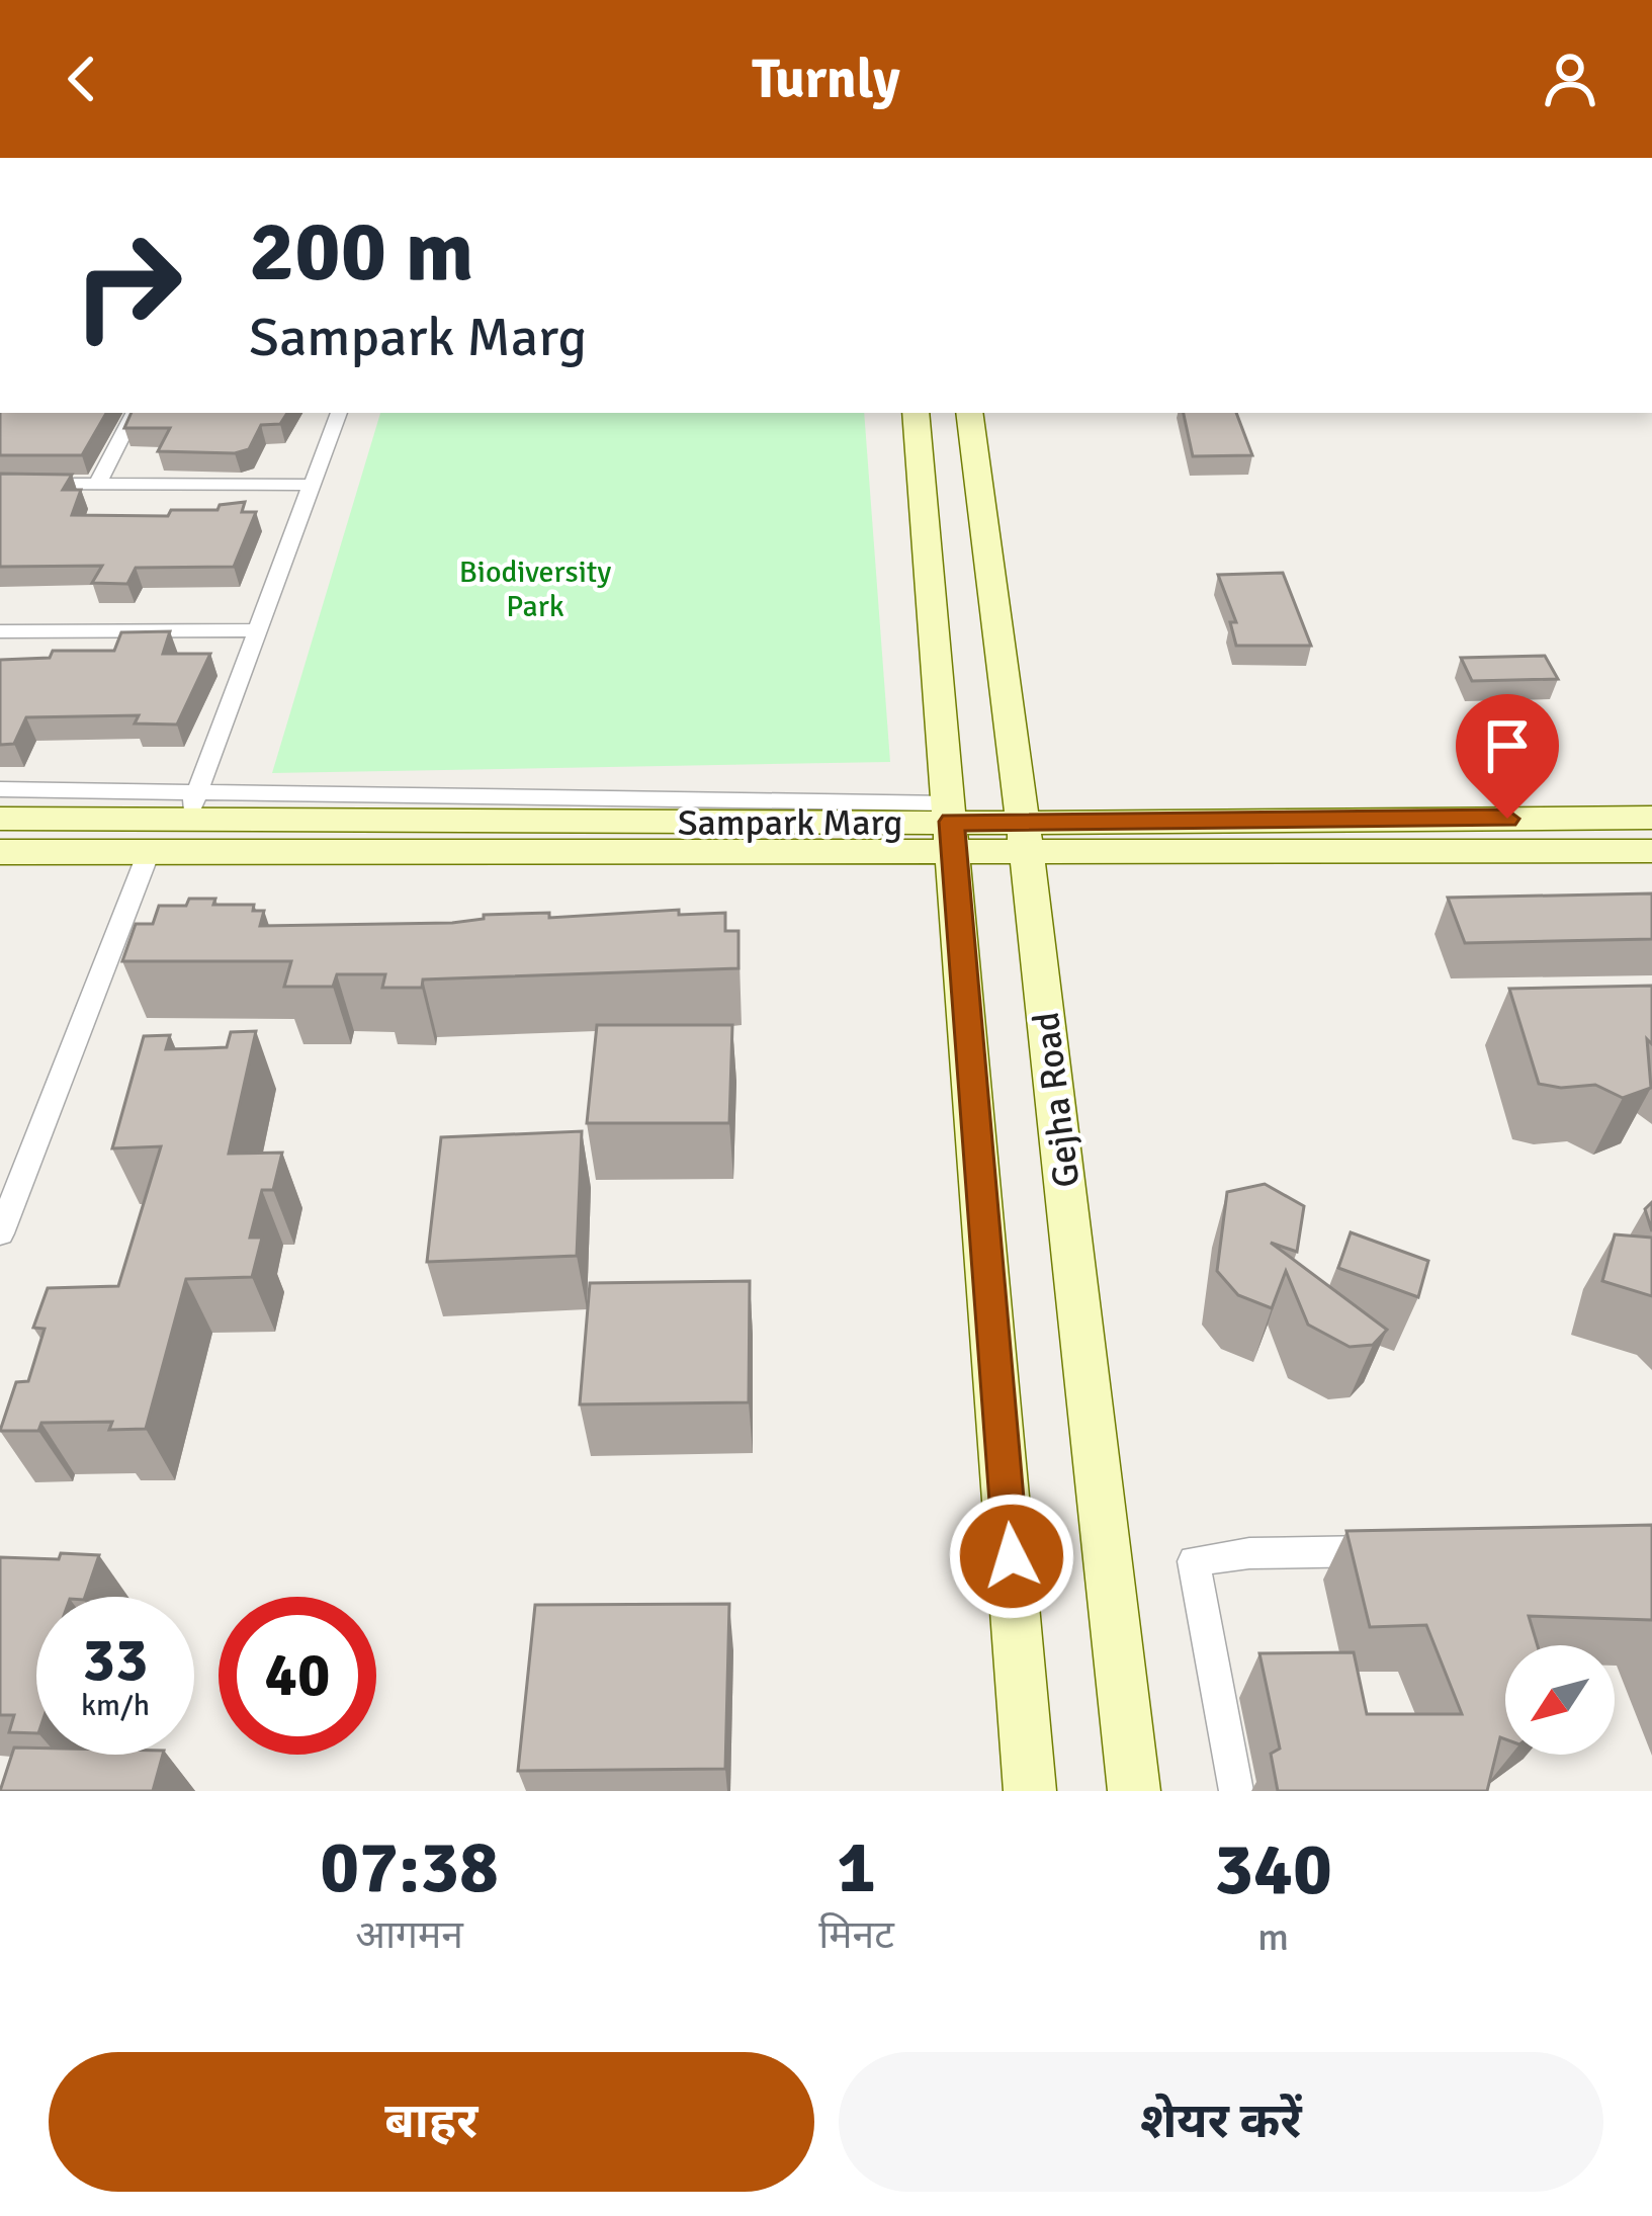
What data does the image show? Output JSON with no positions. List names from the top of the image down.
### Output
{
  "streets": {
    "street": ["Sampark Marg", "Gejha Road"]
  },
  "crossings": [
    ["Sampark Marg", "Gejha Road"]
  ],
  "parks": ["Biodiversity Park"],
  "north": "bottom left",
  "page": {
    "header": "Turnly",
    "turn": ["200 m", "Sampark Marg"],
    "speed": "33 km/h",
    "limit": "40",
    "eta": [
      "07:38",
      "आगमन",
      "1",
      "मिनट",
      "340",
      "m"
    ],
    "buttons": ["बाहर", "शेयर करें"]
  }
}
